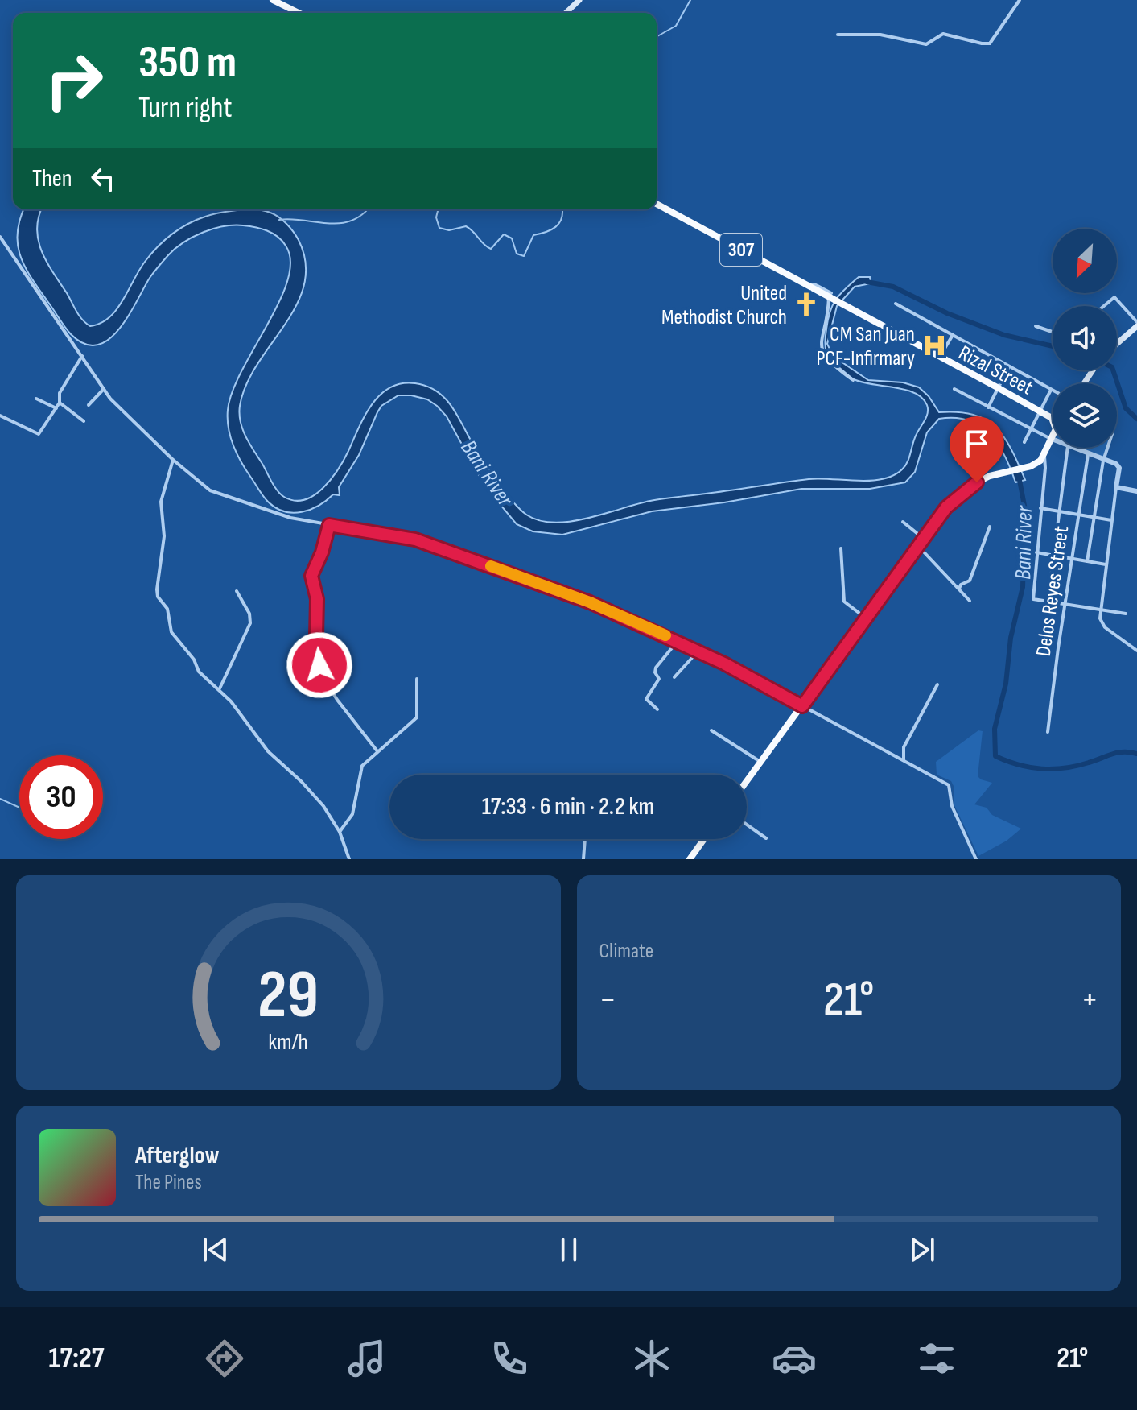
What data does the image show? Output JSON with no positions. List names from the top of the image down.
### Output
{
  "streets": {
    "main road": ["307", "Rizal Street"],
    "street": ["Delos Reyes Street"]
  },
  "crossings": [
    ["307", "Rizal Street"]
  ],
  "water": ["Bani River"],
  "places": {
    "church": ["United Methodist Church"],
    "hospital": ["CM San Juan PCF-Infirmary"]
  },
  "north": "bottom left",
  "page": {
    "turn": ["350 m", "Turn right"],
    "then": "Then",
    "limit": "30",
    "trip": "17:33 · 6 min · 2.2 km",
    "tile": "Climate",
    "heat": ["−", "21°", "+"],
    "song": ["Afterglow", "The Pines"],
    "tabs": ["17:27", "21°"],
    "gauge": ["29", "km/h"]
  }
}
